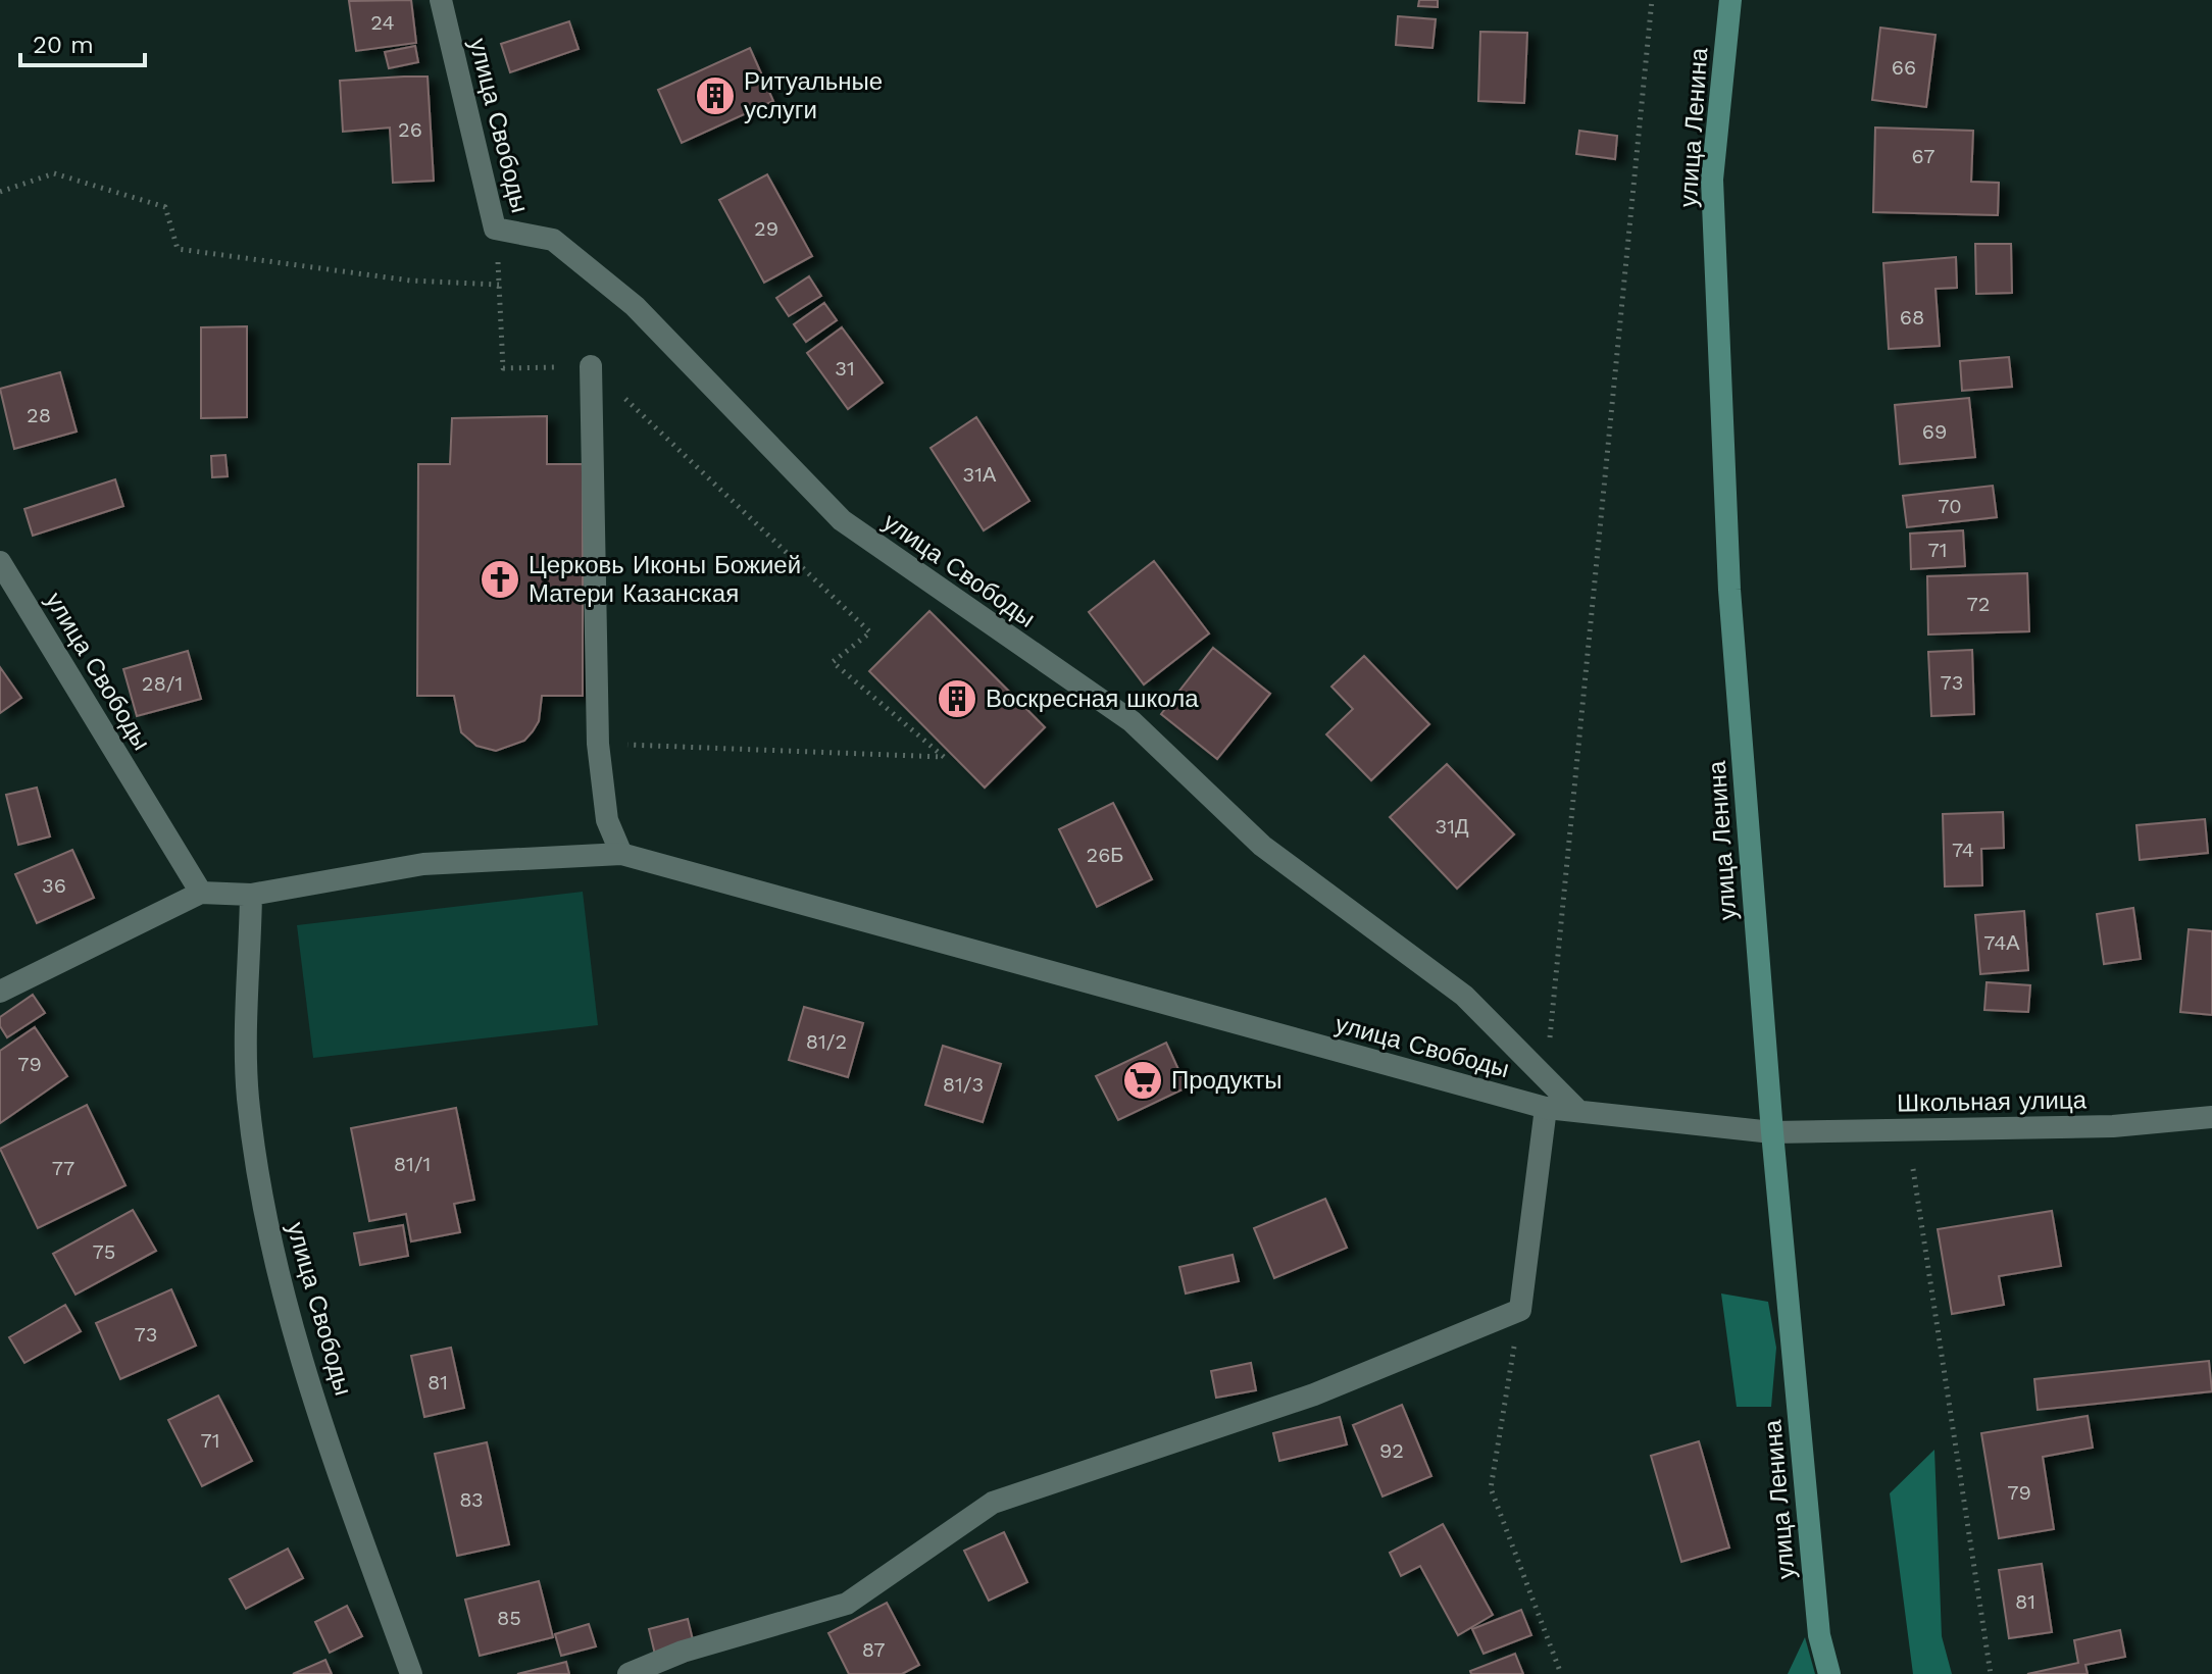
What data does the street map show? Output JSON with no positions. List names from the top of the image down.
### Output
{
  "streets": {
    "main road": ["улица Ленина"],
    "street": ["улица Свободы", "Школьная улица"]
  },
  "crossings": [
    ["улица Свободы", "улица Ленина"],
    ["улица Свободы", "Школьная улица"],
    ["улица Ленина", "Школьная улица"]
  ],
  "places": {
    "building": ["Ритуальные услуги", "Воскресная школа"],
    "church": ["Церковь Иконы Божией Матери Казанская"],
    "supermarket": ["Продукты"]
  },
  "house_numbers": [
    "24",
    "66",
    "26",
    "67",
    "29",
    "68",
    "31",
    "28",
    "69",
    "31А",
    "70",
    "71",
    "72",
    "73",
    "28/1",
    "31Д",
    "74",
    "26Б",
    "36",
    "74А",
    "81/2",
    "79",
    "81/3",
    "81/1",
    "77",
    "75",
    "73",
    "81",
    "71",
    "92",
    "79",
    "83",
    "81",
    "85",
    "87"
  ],
  "scale_bar": "20 m"
}
